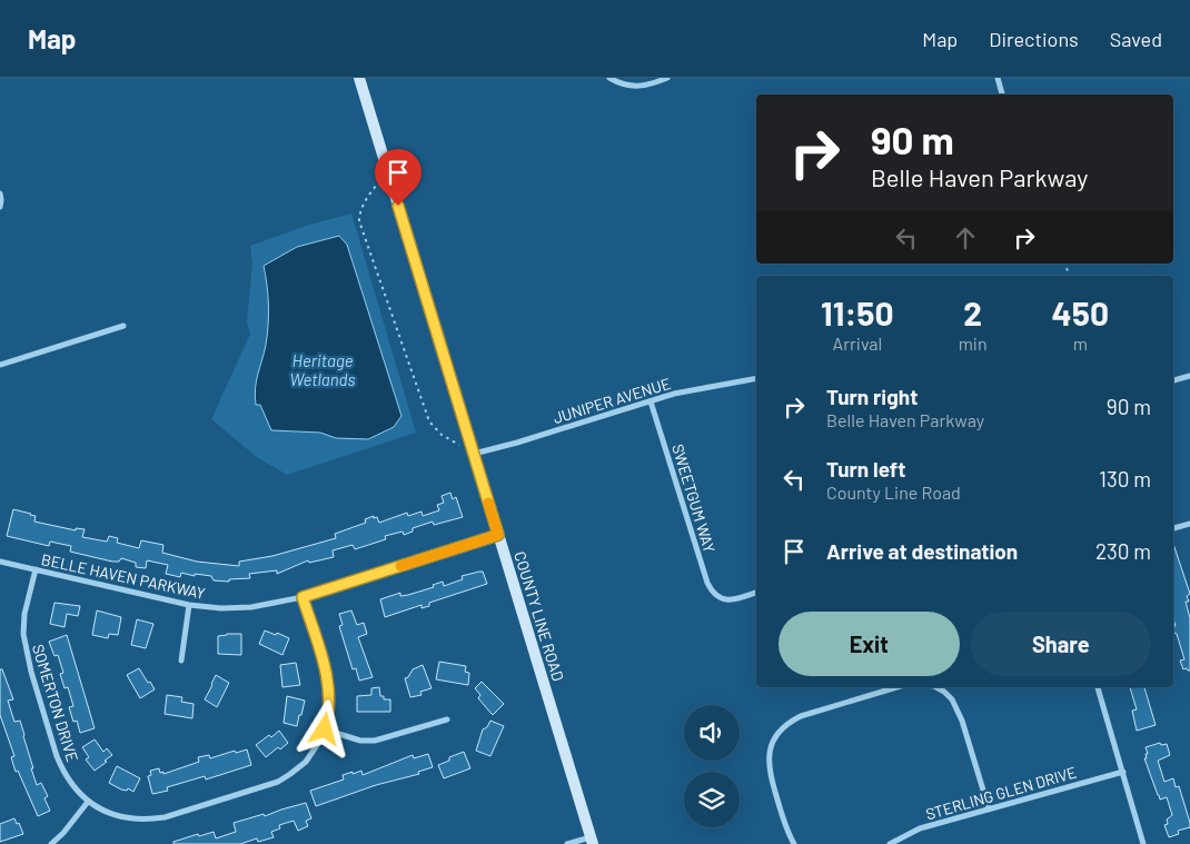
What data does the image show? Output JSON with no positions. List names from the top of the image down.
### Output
{
  "streets": {
    "main road": ["COUNTY LINE ROAD"],
    "street": [
      "JUNIPER AVENUE",
      "SWEETGUM WAY",
      "BELLE HAVEN PARKWAY",
      "SOMERTON DRIVE",
      "STERLING GLEN DRIVE"
    ]
  },
  "crossings": [
    ["JUNIPER AVENUE", "SWEETGUM WAY"],
    ["JUNIPER AVENUE", "COUNTY LINE ROAD"],
    ["BELLE HAVEN PARKWAY", "COUNTY LINE ROAD"],
    ["BELLE HAVEN PARKWAY", "SOMERTON DRIVE"]
  ],
  "water": ["Heritage Wetlands"],
  "page": {
    "header": "Map",
    "nav": ["Map", "Directions", "Saved"],
    "turn": ["90 m", "Belle Haven Parkway"],
    "eta": [
      "11:50",
      "Arrival",
      "2",
      "min",
      "450",
      "m"
    ],
    "list": [
      {
        "name": "Turn right",
        "note": "Belle Haven Parkway",
        "value": "90 m"
      },
      {
        "name": "Turn left",
        "note": "County Line Road",
        "value": "130 m"
      },
      {
        "name": "Arrive at destination",
        "value": "230 m"
      }
    ],
    "buttons": ["Exit", "Share"]
  }
}
